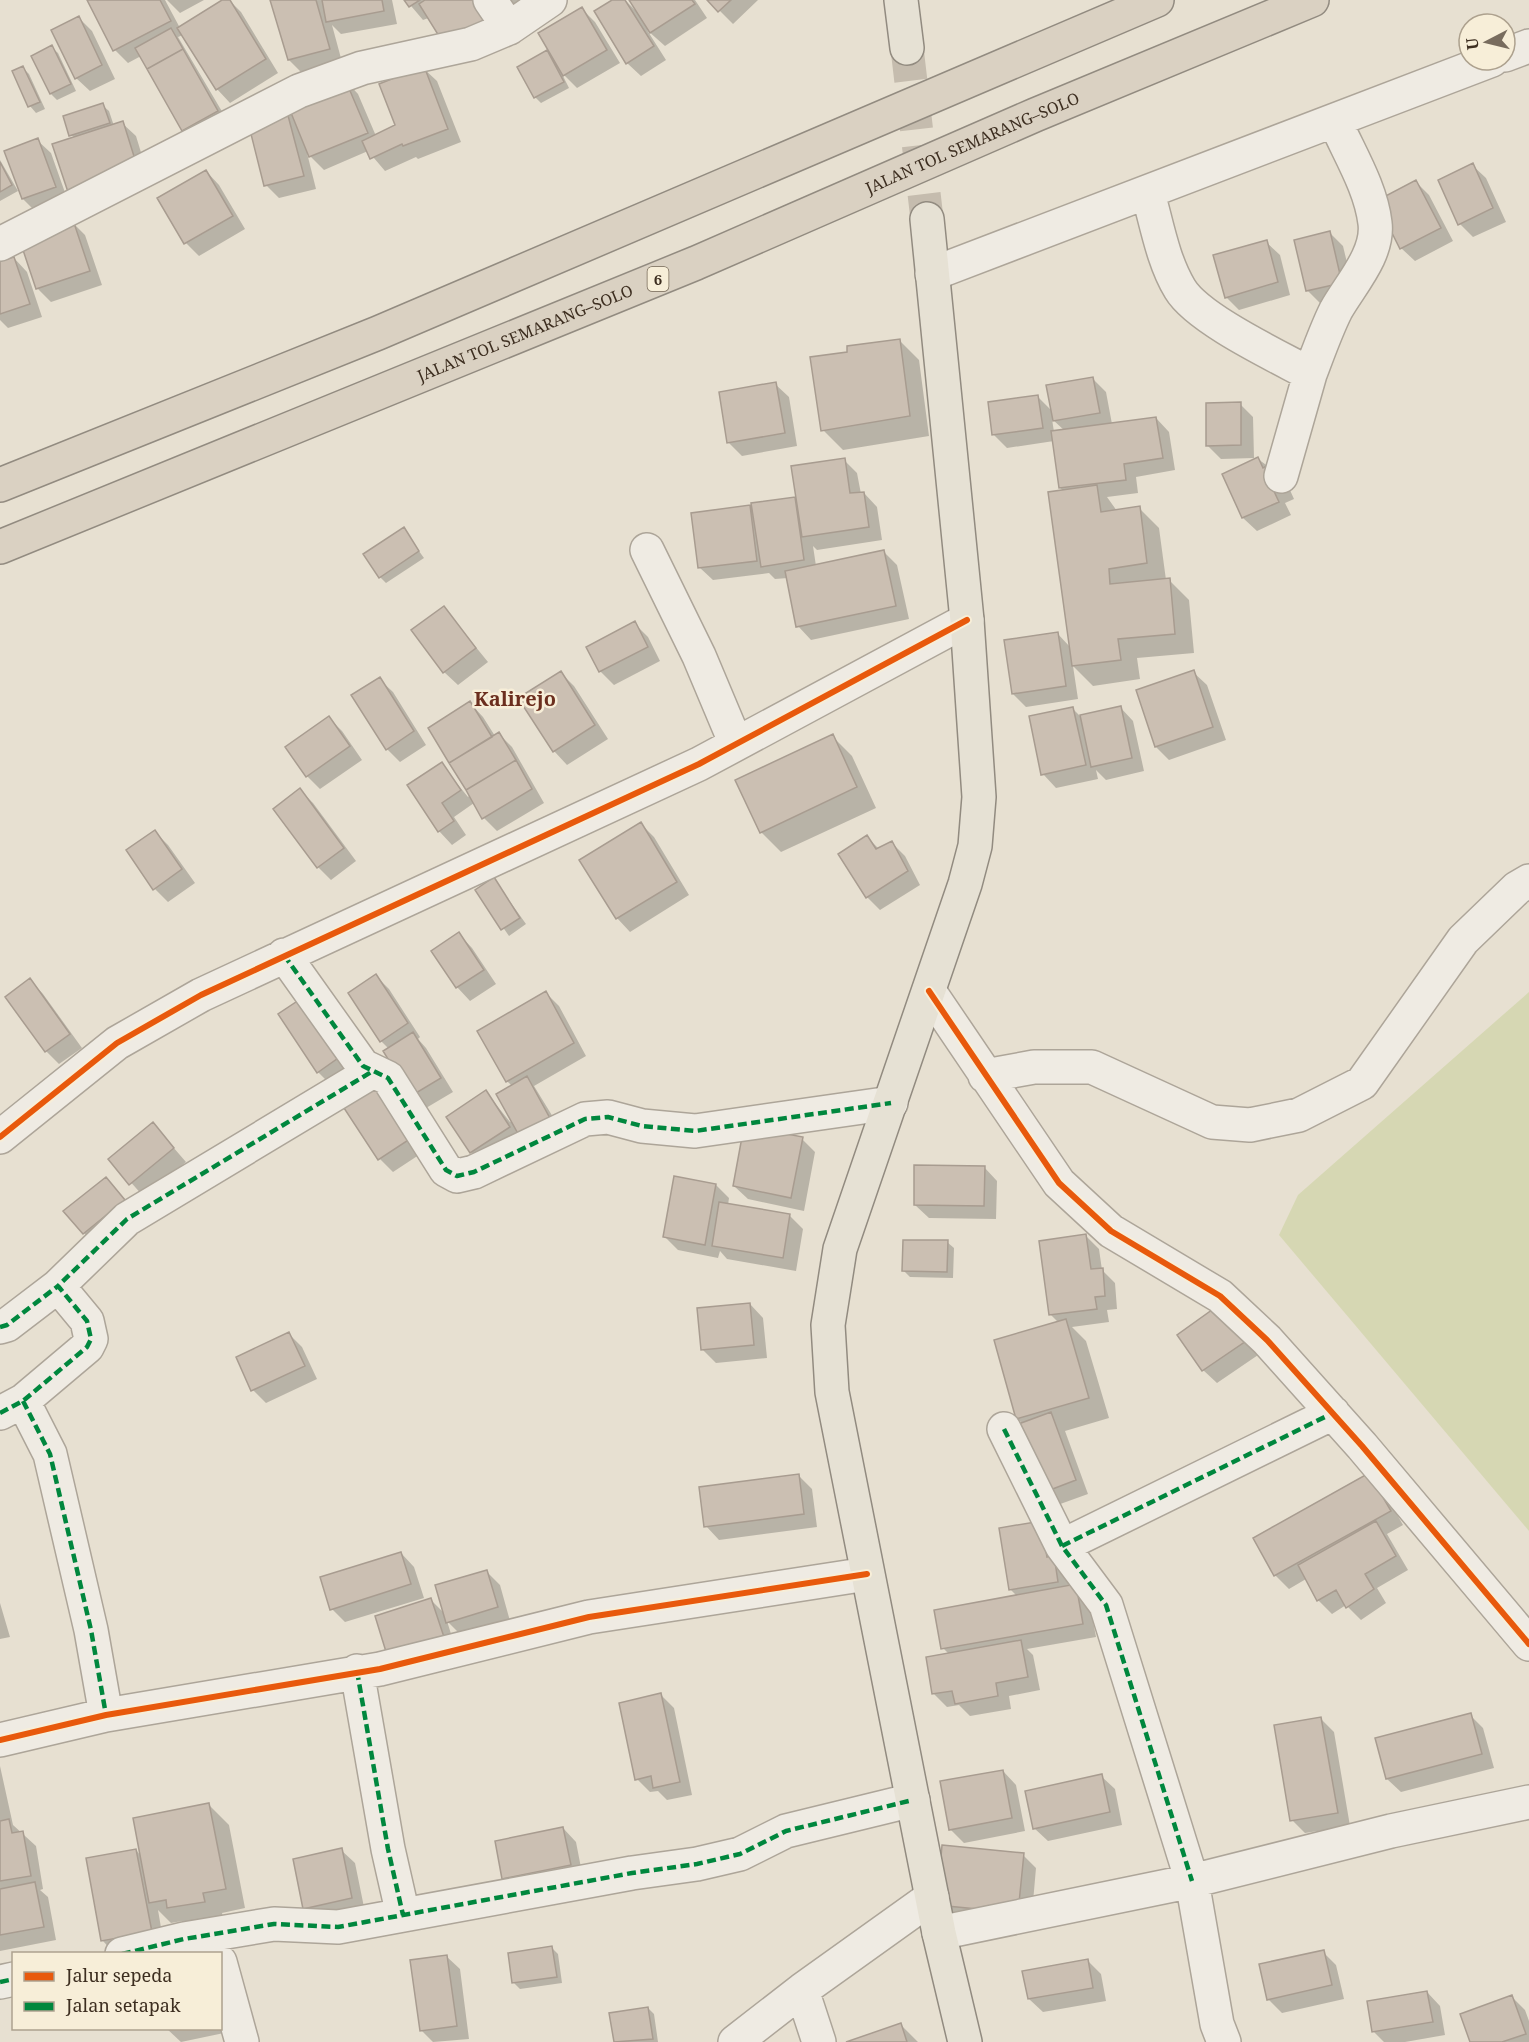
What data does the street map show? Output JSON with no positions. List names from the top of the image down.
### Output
{
  "streets": {
    "highway": ["JALAN TOL SEMARANG–SOLO", "6"]
  },
  "districts": ["Kalirejo"],
  "legend": ["Jalur sepeda", "Jalan setapak"],
  "north": "left"
}
